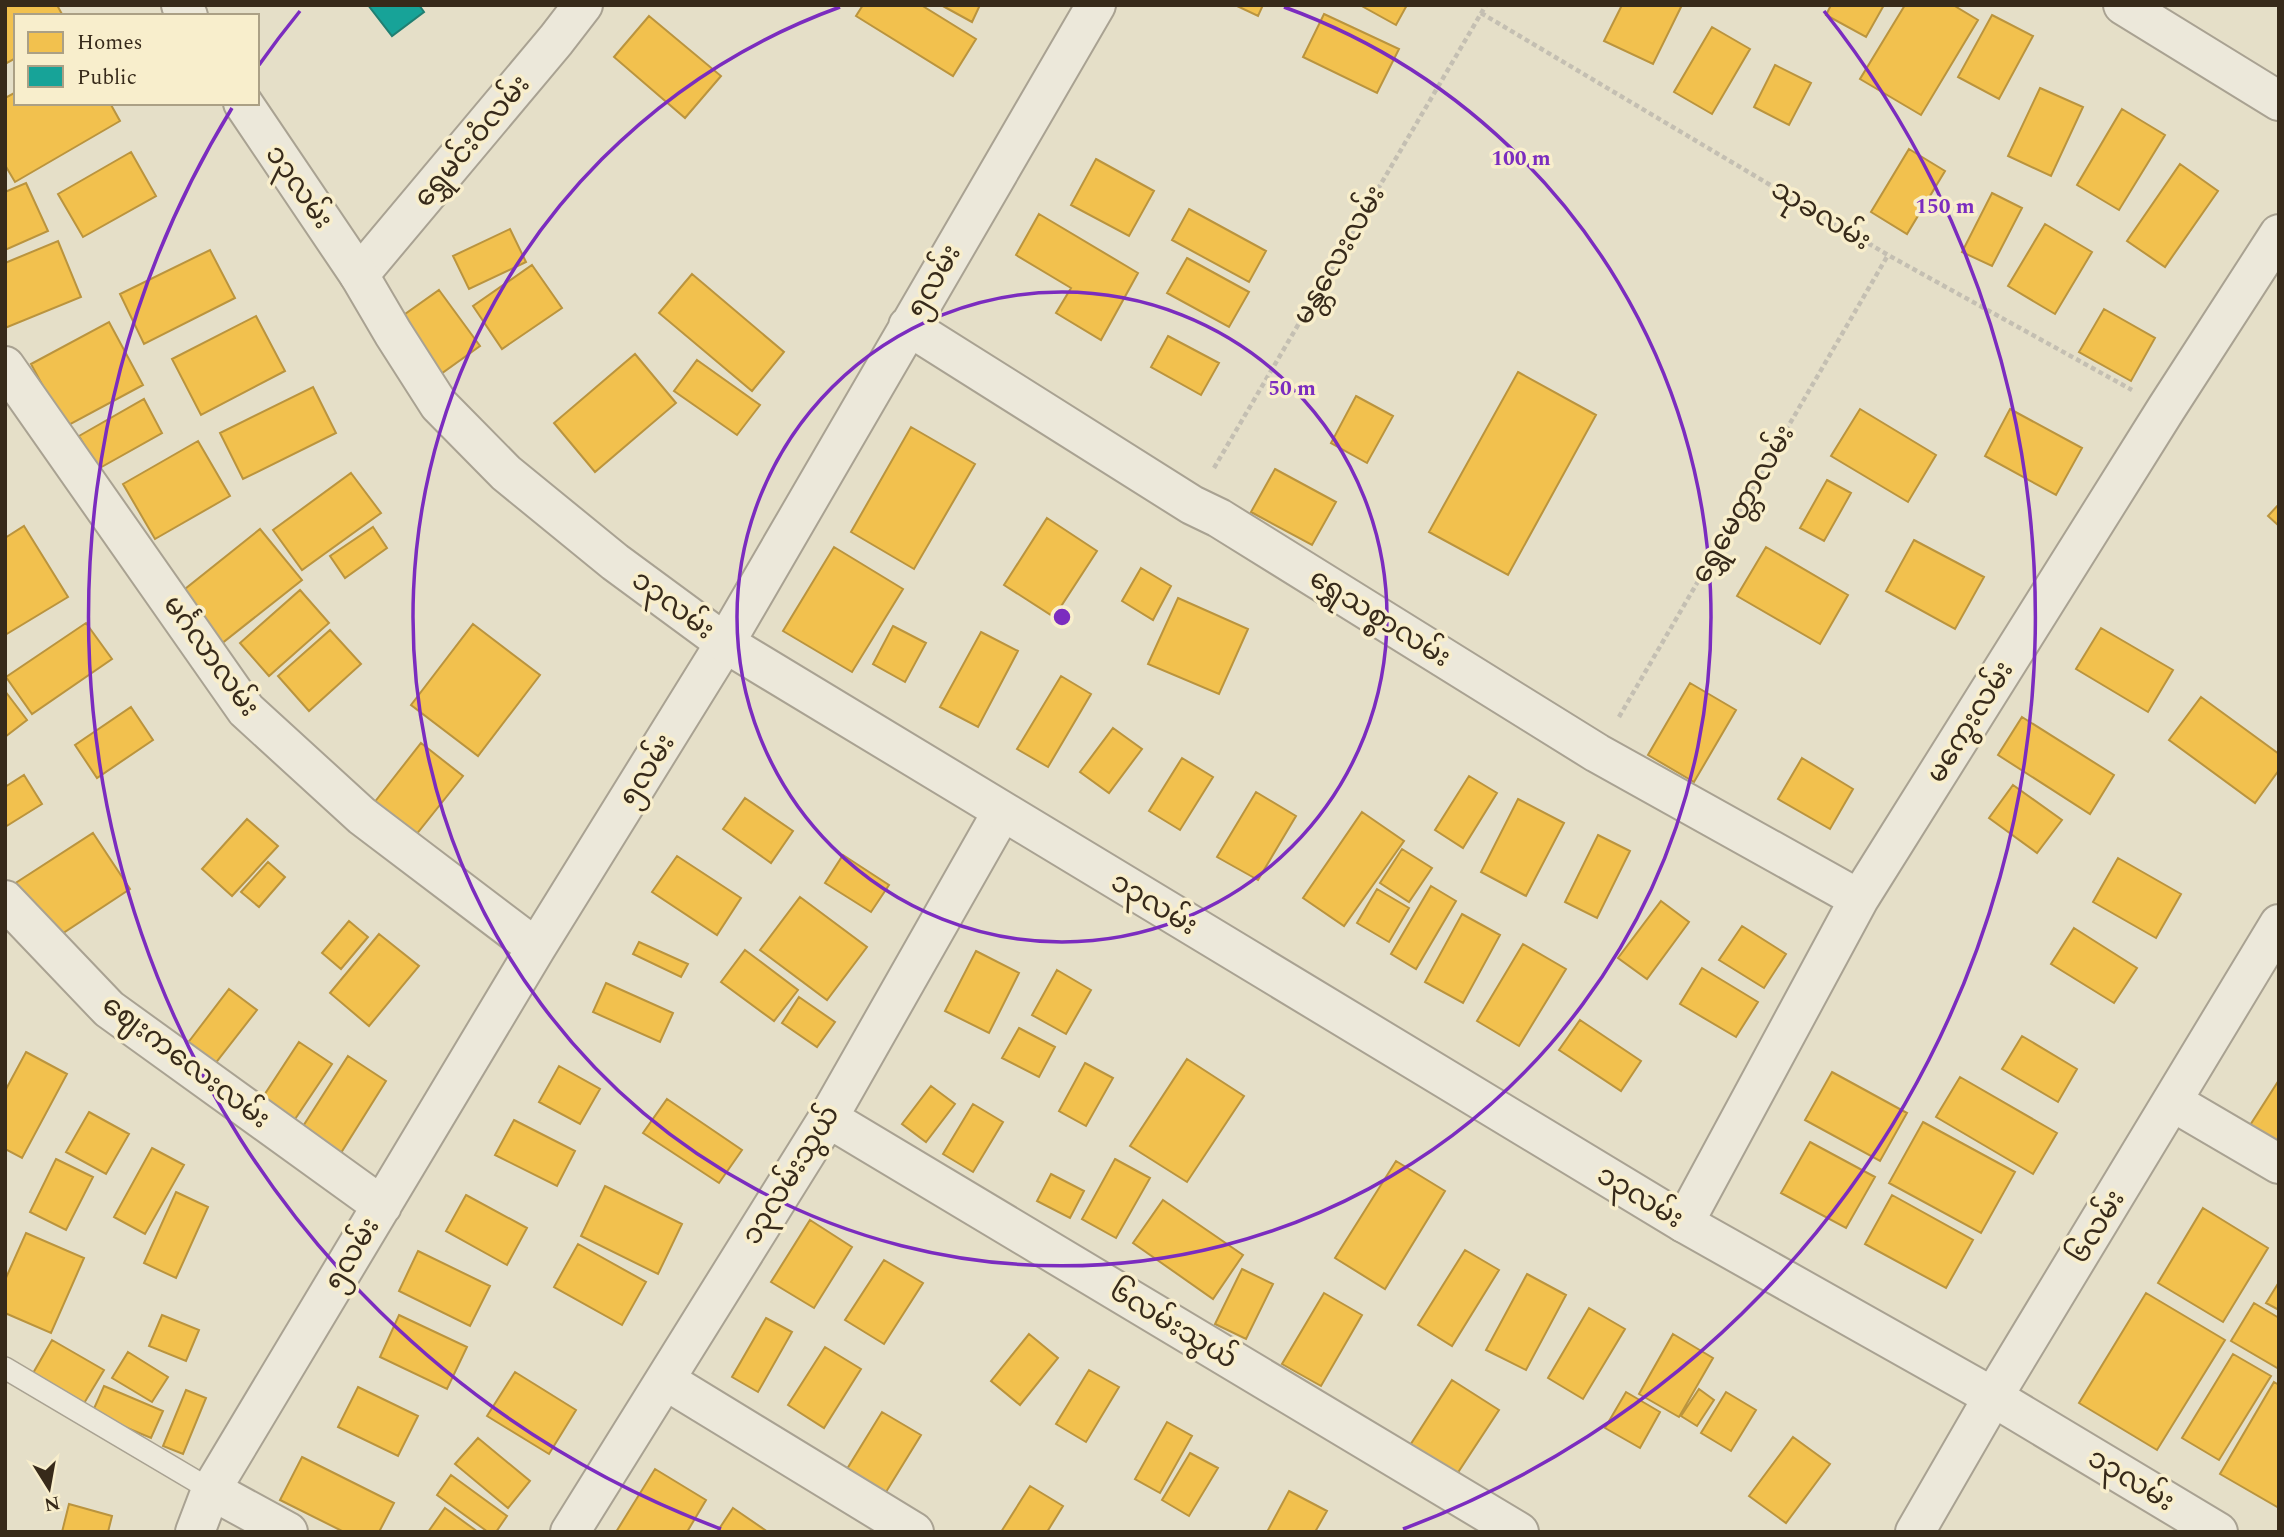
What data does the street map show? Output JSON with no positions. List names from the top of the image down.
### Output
{
  "streets": {
    "street": [
      "ရွှေမင်းဝံလမ်း",
      "၁၃လမ်း",
      "၅လမ်း",
      "ရွှေသစ္စာလမ်း",
      "မင်္ဂလာလမ်း",
      "မကွေးလမ်း",
      "ဈေးကလေးလမ်း",
      "၁၃လမ်းသွယ်",
      "၆လမ်း",
      "၆လမ်းသွယ်"
    ],
    "path": ["သုခလမ်း", "မန္တလေးလမ်း", "ရွှေမေတ္တာလမ်း"]
  },
  "crossings": [
    ["ရွှေမင်းဝံလမ်း", "၁၃လမ်း"],
    ["၁၃လမ်း", "၅လမ်း"],
    ["၁၃လမ်း", "မကွေးလမ်း"],
    ["၁၃လမ်း", "၁၃လမ်းသွယ်"],
    ["၁၃လမ်း", "၆လမ်း"],
    ["သုခလမ်း", "မန္တလေးလမ်း"],
    ["သုခလမ်း", "ရွှေမေတ္တာလမ်း"],
    ["သုခလမ်း", "မကွေးလမ်း"],
    ["မန္တလေးလမ်း", "ရွှေသစ္စာလမ်း"],
    ["၅လမ်း", "ရွှေသစ္စာလမ်း"],
    ["၅လမ်း", "မင်္ဂလာလမ်း"],
    ["၅လမ်း", "ဈေးကလေးလမ်း"],
    ["ရွှေမေတ္တာလမ်း", "ရွှေသစ္စာလမ်း"],
    ["ရွှေသစ္စာလမ်း", "မကွေးလမ်း"],
    ["၁၃လမ်းသွယ်", "၆လမ်းသွယ်"]
  ],
  "legend": ["Homes", "Public"],
  "north": "bottom",
  "rings": ["100 m", "150 m", "50 m"]
}
